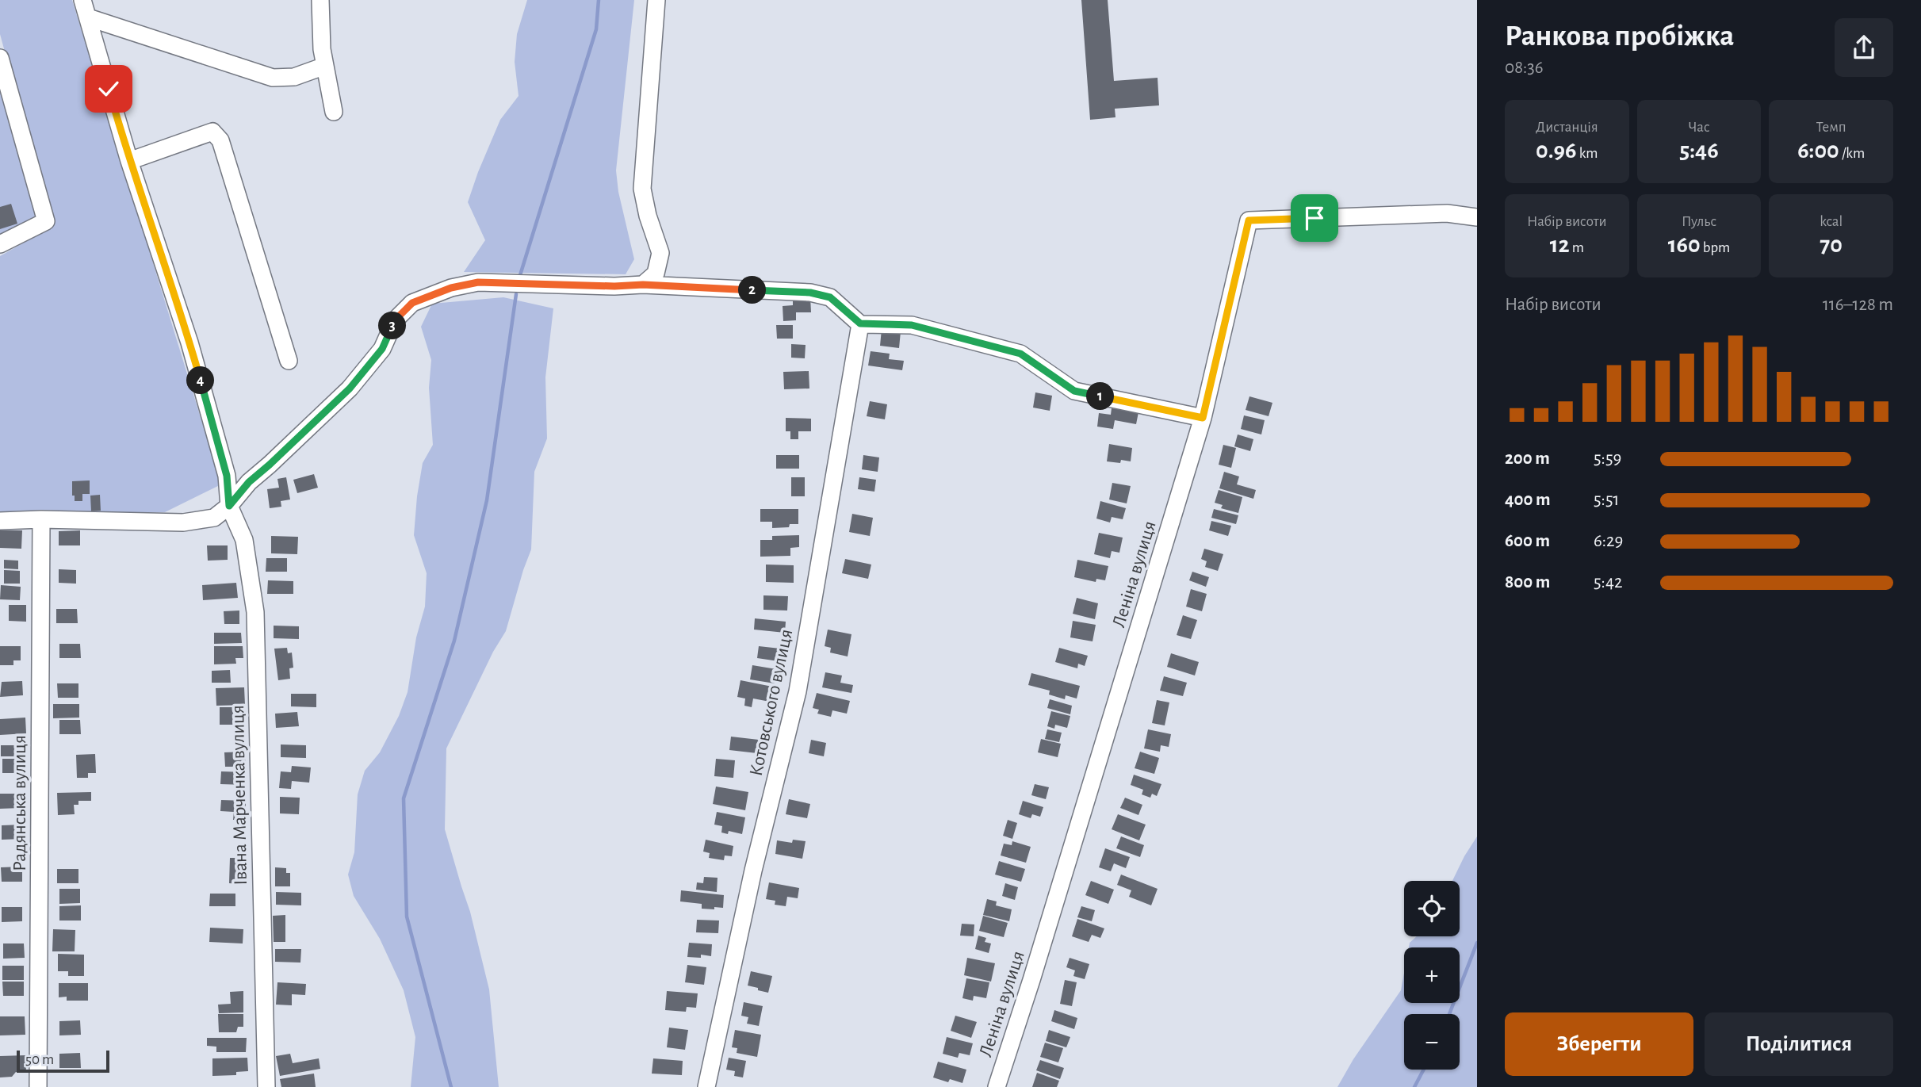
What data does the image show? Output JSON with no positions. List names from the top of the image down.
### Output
{
  "streets": {
    "street": [
      "Леніна вулиця",
      "Котовського вулиця",
      "Івана Марченка вулиця",
      "Радянська вулиця"
    ]
  },
  "scale_bar": "50 m",
  "page": {
    "heading": ["Ранкова пробіжка", "08:36"],
    "stats": [
      ["Дистанція", "0.96 km"],
      ["Час", "5:46"],
      ["Темп", "6:00 /km"],
      ["Набір висоти", "12 m"],
      ["Пульс", "160 bpm"],
      ["kcal", "70"]
    ],
    "pins": [
      "2",
      "3",
      "4",
      "1"
    ],
    "chart": ["Набір висоти", "116–128 m"],
    "list": [
      {
        "name": "200 m",
        "note": "5:59"
      },
      {
        "name": "400 m",
        "note": "5:51"
      },
      {
        "name": "600 m",
        "note": "6:29"
      },
      {
        "name": "800 m",
        "note": "5:42"
      }
    ],
    "map_buttons": ["+", "−"],
    "buttons": ["Зберегти", "Поділитися"],
    "scale": "50 m"
  }
}
